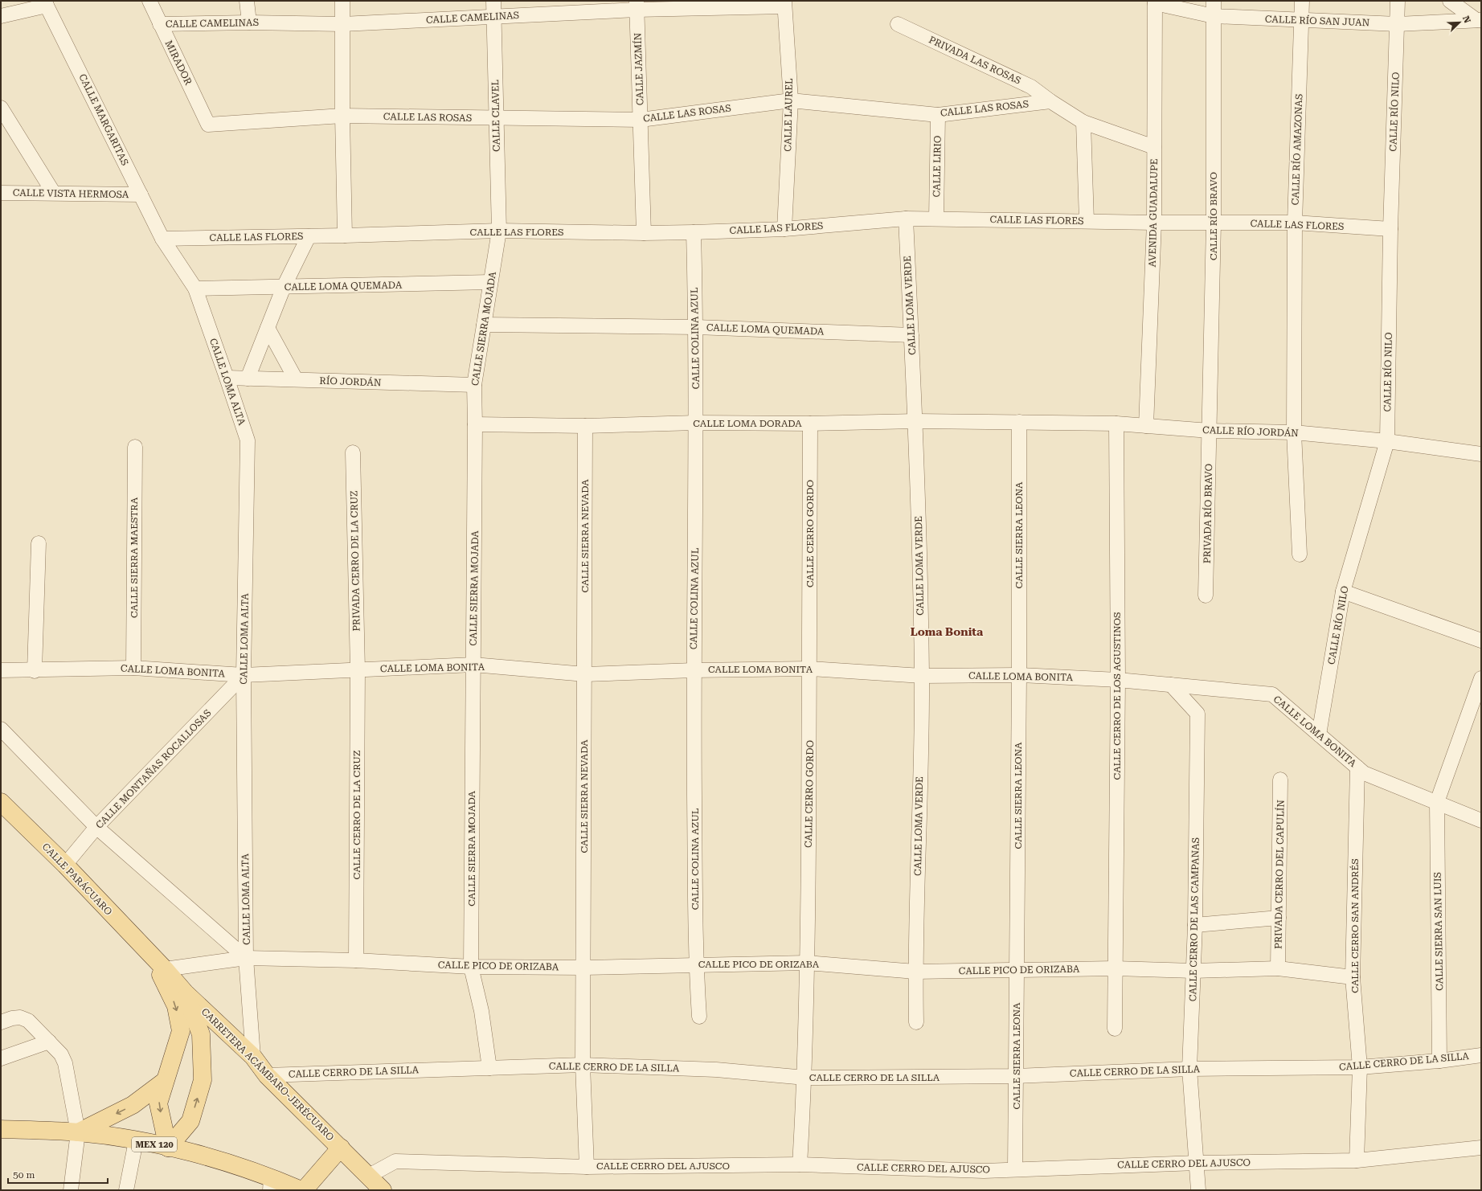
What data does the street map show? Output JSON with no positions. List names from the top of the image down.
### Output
{
  "streets": {
    "main road": ["CALLE PARÁCUARO", "CARRETERA ACÁMBARO-JERÉCUARO", "MEX 120"],
    "street": [
      "CALLE CAMELINAS",
      "CALLE RÍO SAN JUAN",
      "PRIVADA LAS ROSAS",
      "MIRADOR",
      "CALLE JAZMÍN",
      "CALLE LAS ROSAS",
      "CALLE RÍO NILO",
      "CALLE LAUREL",
      "CALLE CLAVEL",
      "CALLE MARGARITAS",
      "CALLE RÍO AMAZONAS",
      "CALLE LIRIO",
      "CALLE VISTA HERMOSA",
      "AVENIDA GUADALUPE",
      "CALLE RÍO BRAVO",
      "CALLE LAS FLORES",
      "CALLE LOMA QUEMADA",
      "CALLE LOMA VERDE",
      "CALLE SIERRA MOJADA",
      "CALLE COLINA AZUL",
      "CALLE LOMA ALTA",
      "RÍO JORDÁN",
      "CALLE LOMA DORADA",
      "CALLE RÍO JORDÁN",
      "PRIVADA RÍO BRAVO",
      "CALLE CERRO GORDO",
      "CALLE SIERRA LEONA",
      "CALLE SIERRA NEVADA",
      "CALLE SIERRA MAESTRA",
      "PRIVADA CERRO DE LA CRUZ",
      "CALLE LOMA BONITA",
      "CALLE CERRO DE LOS AGUSTINOS",
      "CALLE MONTAÑAS ROCALLOSAS",
      "CALLE CERRO DE LA CRUZ",
      "PRIVADA CERRO DEL CAPULÍN",
      "CALLE CERRO DE LAS CAMPANAS",
      "CALLE CERRO SAN ANDRÉS",
      "CALLE SIERRA SAN LUIS",
      "CALLE PICO DE ORIZABA",
      "CALLE CERRO DE LA SILLA",
      "CALLE CERRO DEL AJUSCO"
    ]
  },
  "crossings": [
    ["CALLE CAMELINAS", "MIRADOR"],
    ["CALLE CAMELINAS", "CALLE JAZMÍN"],
    ["CALLE CAMELINAS", "CALLE LAUREL"],
    ["CALLE CAMELINAS", "CALLE CLAVEL"],
    ["CALLE RÍO SAN JUAN", "CALLE RÍO NILO"],
    ["CALLE RÍO SAN JUAN", "CALLE RÍO AMAZONAS"],
    ["CALLE RÍO SAN JUAN", "AVENIDA GUADALUPE"],
    ["CALLE RÍO SAN JUAN", "CALLE RÍO BRAVO"],
    ["PRIVADA LAS ROSAS", "CALLE LAS ROSAS"],
    ["MIRADOR", "CALLE LAS ROSAS"],
    ["CALLE JAZMÍN", "CALLE LAS ROSAS"],
    ["CALLE JAZMÍN", "CALLE LAS FLORES"],
    ["CALLE LAS ROSAS", "CALLE LAUREL"],
    ["CALLE LAS ROSAS", "CALLE CLAVEL"],
    ["CALLE LAS ROSAS", "CALLE LIRIO"],
    ["CALLE RÍO NILO", "CALLE LAS FLORES"],
    ["CALLE RÍO NILO", "CALLE RÍO JORDÁN"],
    ["CALLE RÍO NILO", "CALLE LOMA BONITA"],
    ["CALLE LAUREL", "CALLE LAS FLORES"],
    ["CALLE CLAVEL", "CALLE LAS FLORES"],
    ["CALLE CLAVEL", "CALLE SIERRA MOJADA"],
    ["CALLE MARGARITAS", "CALLE VISTA HERMOSA"],
    ["CALLE MARGARITAS", "CALLE LAS FLORES"],
    ["CALLE MARGARITAS", "CALLE LOMA ALTA"],
    ["CALLE RÍO AMAZONAS", "CALLE LAS FLORES"],
    ["CALLE RÍO AMAZONAS", "CALLE RÍO JORDÁN"],
    ["CALLE LIRIO", "CALLE LAS FLORES"],
    ["AVENIDA GUADALUPE", "CALLE LAS FLORES"],
    ["AVENIDA GUADALUPE", "CALLE RÍO JORDÁN"],
    ["CALLE RÍO BRAVO", "CALLE LAS FLORES"],
    ["CALLE RÍO BRAVO", "CALLE RÍO JORDÁN"],
    ["CALLE RÍO BRAVO", "PRIVADA RÍO BRAVO"],
    ["CALLE LAS FLORES", "CALLE LOMA VERDE"],
    ["CALLE LAS FLORES", "CALLE SIERRA MOJADA"],
    ["CALLE LAS FLORES", "CALLE COLINA AZUL"],
    ["CALLE LAS FLORES", "CALLE LOMA ALTA"],
    ["CALLE LOMA QUEMADA", "CALLE LOMA VERDE"],
    ["CALLE LOMA QUEMADA", "CALLE SIERRA MOJADA"],
    ["CALLE LOMA QUEMADA", "CALLE COLINA AZUL"],
    ["CALLE LOMA QUEMADA", "CALLE LOMA ALTA"],
    ["CALLE LOMA VERDE", "CALLE LOMA DORADA"],
    ["CALLE LOMA VERDE", "CALLE LOMA BONITA"],
    ["CALLE LOMA VERDE", "CALLE PICO DE ORIZABA"],
    ["CALLE SIERRA MOJADA", "RÍO JORDÁN"],
    ["CALLE SIERRA MOJADA", "CALLE LOMA DORADA"],
    ["CALLE SIERRA MOJADA", "CALLE LOMA BONITA"],
    ["CALLE SIERRA MOJADA", "CALLE PICO DE ORIZABA"],
    ["CALLE SIERRA MOJADA", "CALLE CERRO DE LA SILLA"],
    ["CALLE COLINA AZUL", "CALLE LOMA DORADA"],
    ["CALLE COLINA AZUL", "CALLE LOMA BONITA"],
    ["CALLE COLINA AZUL", "CALLE PICO DE ORIZABA"],
    ["CALLE LOMA ALTA", "RÍO JORDÁN"],
    ["CALLE LOMA ALTA", "CALLE LOMA BONITA"],
    ["CALLE LOMA ALTA", "CALLE MONTAÑAS ROCALLOSAS"],
    ["CALLE LOMA ALTA", "CALLE PICO DE ORIZABA"],
    ["CALLE LOMA ALTA", "CARRETERA ACÁMBARO-JERÉCUARO"],
    ["CALLE LOMA DORADA", "CALLE RÍO JORDÁN"],
    ["CALLE LOMA DORADA", "CALLE CERRO GORDO"],
    ["CALLE LOMA DORADA", "CALLE SIERRA LEONA"],
    ["CALLE LOMA DORADA", "CALLE SIERRA NEVADA"],
    ["CALLE RÍO JORDÁN", "PRIVADA RÍO BRAVO"],
    ["CALLE RÍO JORDÁN", "CALLE SIERRA LEONA"],
    ["CALLE RÍO JORDÁN", "CALLE CERRO DE LOS AGUSTINOS"],
    ["CALLE CERRO GORDO", "CALLE LOMA BONITA"],
    ["CALLE CERRO GORDO", "CALLE PICO DE ORIZABA"],
    ["CALLE CERRO GORDO", "CALLE CERRO DE LA SILLA"],
    ["CALLE CERRO GORDO", "CALLE CERRO DEL AJUSCO"],
    ["CALLE SIERRA LEONA", "CALLE LOMA BONITA"],
    ["CALLE SIERRA LEONA", "CALLE PICO DE ORIZABA"],
    ["CALLE SIERRA LEONA", "CALLE CERRO DE LA SILLA"],
    ["CALLE SIERRA LEONA", "CALLE CERRO DEL AJUSCO"],
    ["CALLE SIERRA NEVADA", "CALLE LOMA BONITA"],
    ["CALLE SIERRA NEVADA", "CALLE PICO DE ORIZABA"],
    ["CALLE SIERRA NEVADA", "CALLE CERRO DE LA SILLA"],
    ["CALLE SIERRA NEVADA", "CALLE CERRO DEL AJUSCO"],
    ["CALLE SIERRA MAESTRA", "CALLE LOMA BONITA"],
    ["PRIVADA CERRO DE LA CRUZ", "CALLE LOMA BONITA"],
    ["PRIVADA CERRO DE LA CRUZ", "CALLE CERRO DE LA CRUZ"],
    ["CALLE LOMA BONITA", "CALLE CERRO DE LOS AGUSTINOS"],
    ["CALLE LOMA BONITA", "CALLE MONTAÑAS ROCALLOSAS"],
    ["CALLE LOMA BONITA", "CALLE CERRO DE LA CRUZ"],
    ["CALLE LOMA BONITA", "CALLE CERRO DE LAS CAMPANAS"],
    ["CALLE LOMA BONITA", "CALLE CERRO SAN ANDRÉS"],
    ["CALLE LOMA BONITA", "CALLE SIERRA SAN LUIS"],
    ["CALLE CERRO DE LOS AGUSTINOS", "CALLE PICO DE ORIZABA"],
    ["CALLE MONTAÑAS ROCALLOSAS", "CALLE PARÁCUARO"],
    ["CALLE CERRO DE LA CRUZ", "CALLE PICO DE ORIZABA"],
    ["PRIVADA CERRO DEL CAPULÍN", "CALLE PICO DE ORIZABA"],
    ["CALLE PARÁCUARO", "CALLE PICO DE ORIZABA"],
    ["CALLE PARÁCUARO", "CARRETERA ACÁMBARO-JERÉCUARO"],
    ["CALLE CERRO DE LAS CAMPANAS", "CALLE PICO DE ORIZABA"],
    ["CALLE CERRO DE LAS CAMPANAS", "CALLE CERRO DE LA SILLA"],
    ["CALLE CERRO DE LAS CAMPANAS", "CALLE CERRO DEL AJUSCO"],
    ["CALLE CERRO SAN ANDRÉS", "CALLE PICO DE ORIZABA"],
    ["CALLE CERRO SAN ANDRÉS", "CALLE CERRO DE LA SILLA"],
    ["CALLE CERRO SAN ANDRÉS", "CALLE CERRO DEL AJUSCO"],
    ["CALLE SIERRA SAN LUIS", "CALLE CERRO DE LA SILLA"],
    ["CALLE PICO DE ORIZABA", "CARRETERA ACÁMBARO-JERÉCUARO"],
    ["CALLE CERRO DE LA SILLA", "CARRETERA ACÁMBARO-JERÉCUARO"],
    ["CARRETERA ACÁMBARO-JERÉCUARO", "CALLE CERRO DEL AJUSCO"]
  ],
  "districts": ["Loma Bonita"],
  "scale_bar": "50 m",
  "north": "top right"
}
